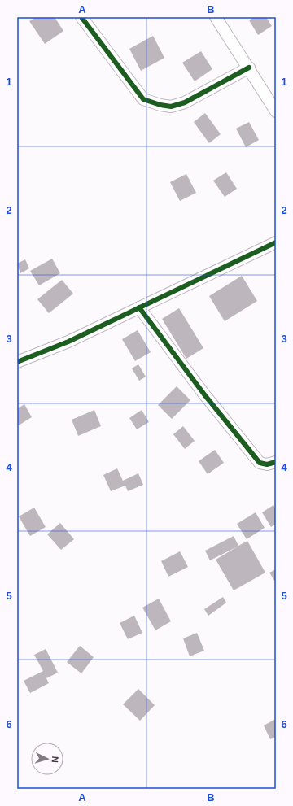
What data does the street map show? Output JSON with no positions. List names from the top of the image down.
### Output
{
  "north": "right",
  "grid": {
    "columns": ["A", "B"],
    "rows": [
      "1",
      "2",
      "3",
      "4",
      "5",
      "6"
    ]
  }
}
